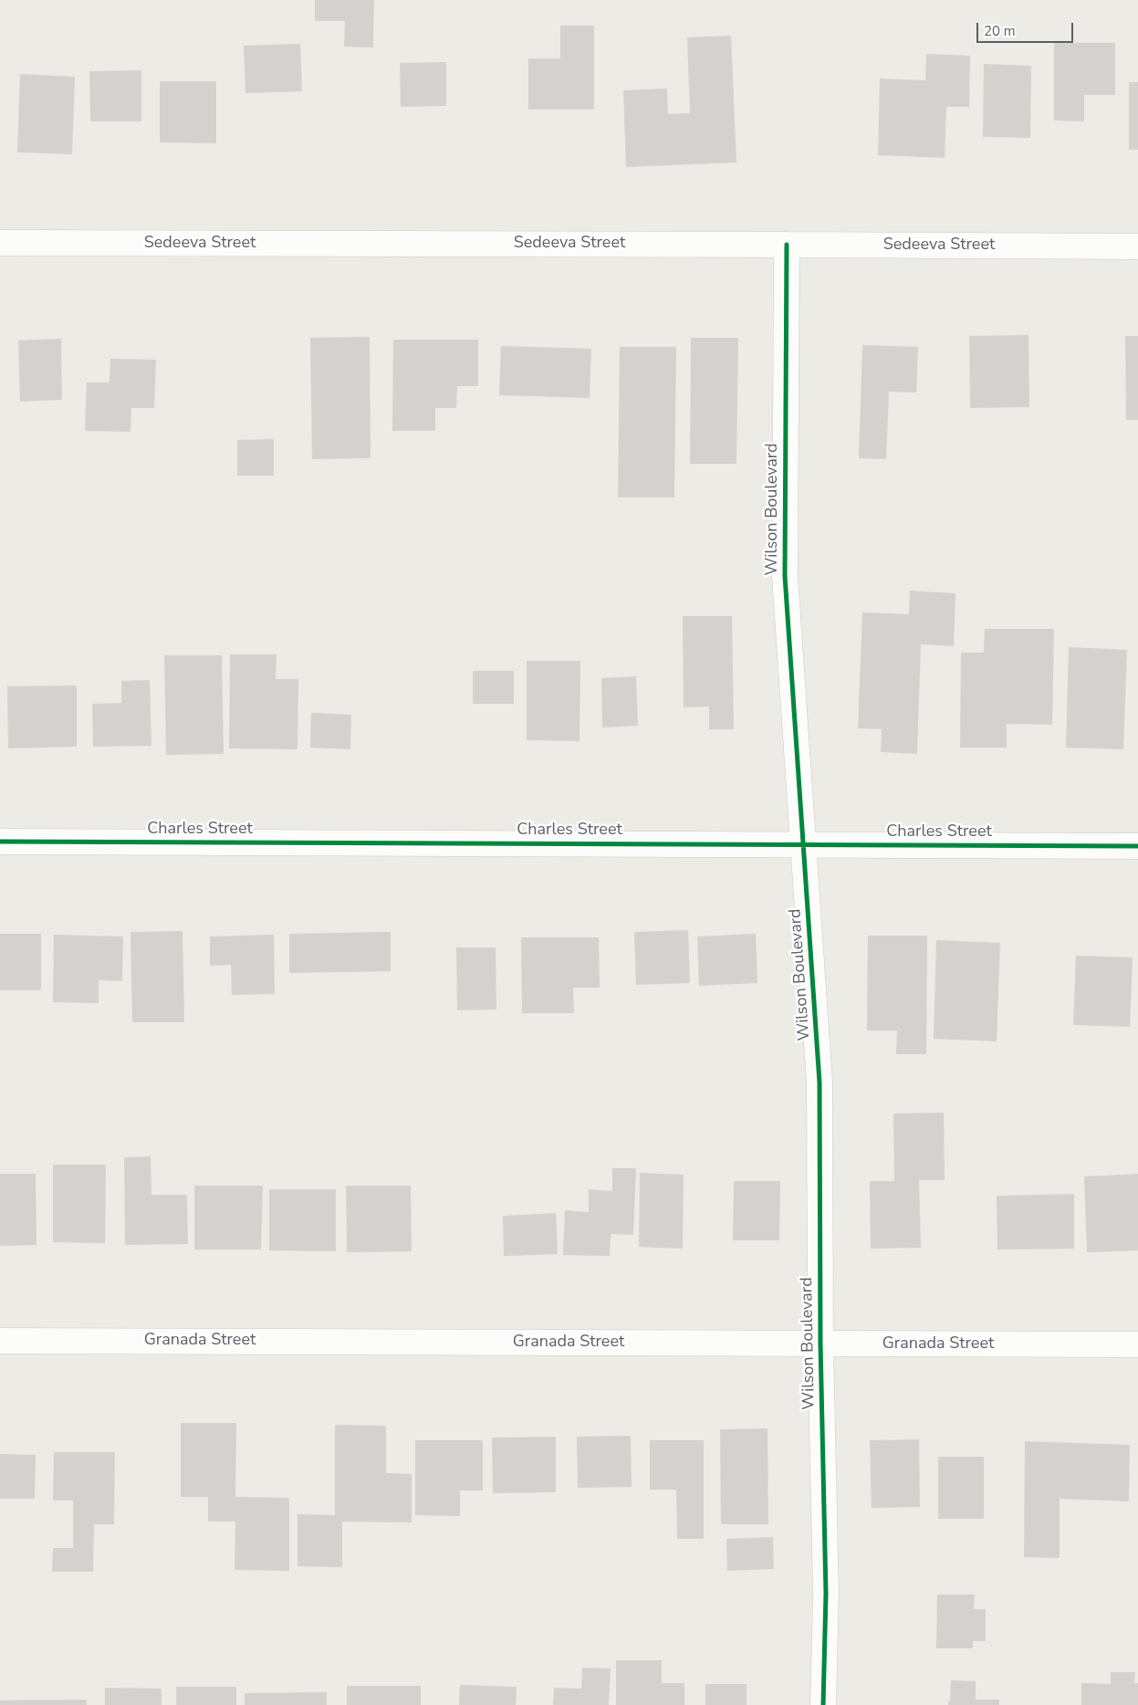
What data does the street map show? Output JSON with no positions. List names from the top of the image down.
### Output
{
  "streets": {
    "street": [
      "Sedeeva Street",
      "Wilson Boulevard",
      "Charles Street",
      "Granada Street"
    ]
  },
  "crossings": [
    ["Sedeeva Street", "Wilson Boulevard"],
    ["Wilson Boulevard", "Charles Street"],
    ["Wilson Boulevard", "Granada Street"]
  ],
  "scale_bar": "20 m"
}
